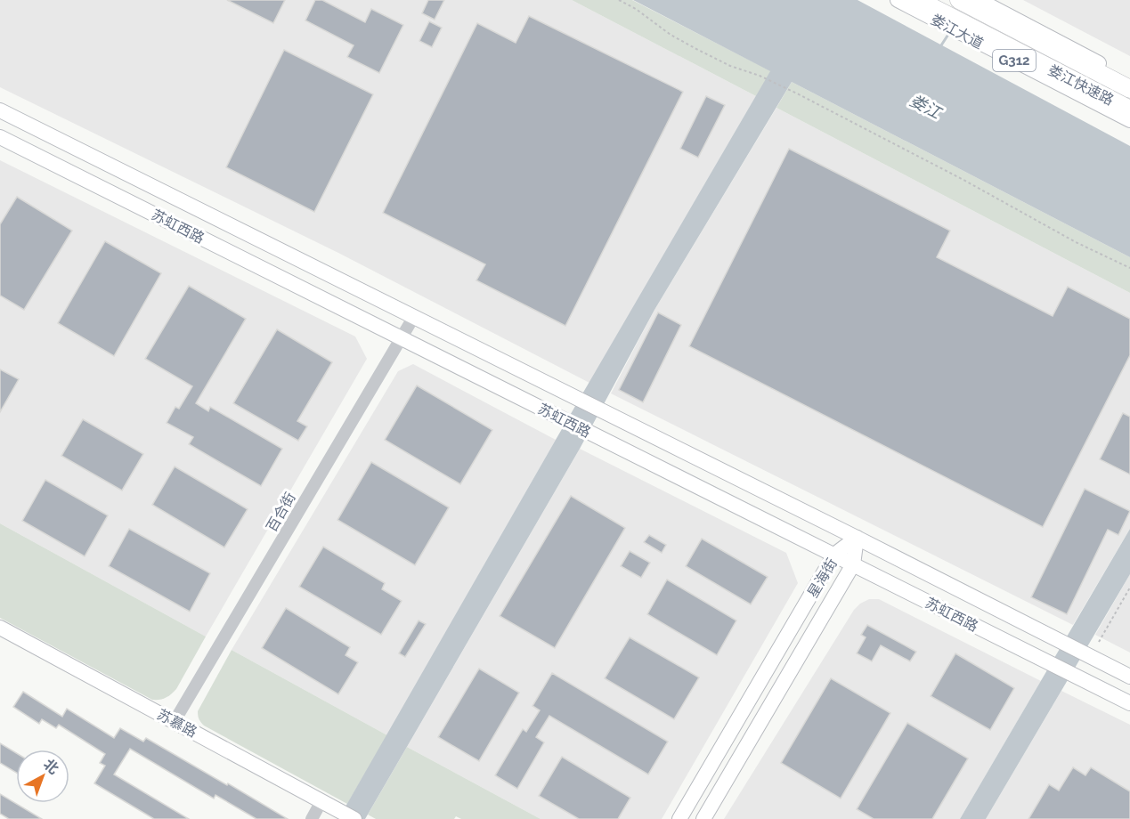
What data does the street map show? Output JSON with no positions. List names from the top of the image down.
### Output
{
  "streets": {
    "highway": ["G312", "娄江快速路"],
    "main road": [
      "娄江大道",
      "苏虹西路",
      "星海街",
      "苏慕路"
    ],
    "street": ["百合街"]
  },
  "crossings": [
    ["苏虹西路", "百合街"],
    ["苏虹西路", "星海街"],
    ["百合街", "苏慕路"]
  ],
  "water": ["娄江"],
  "north": "top right"
}
